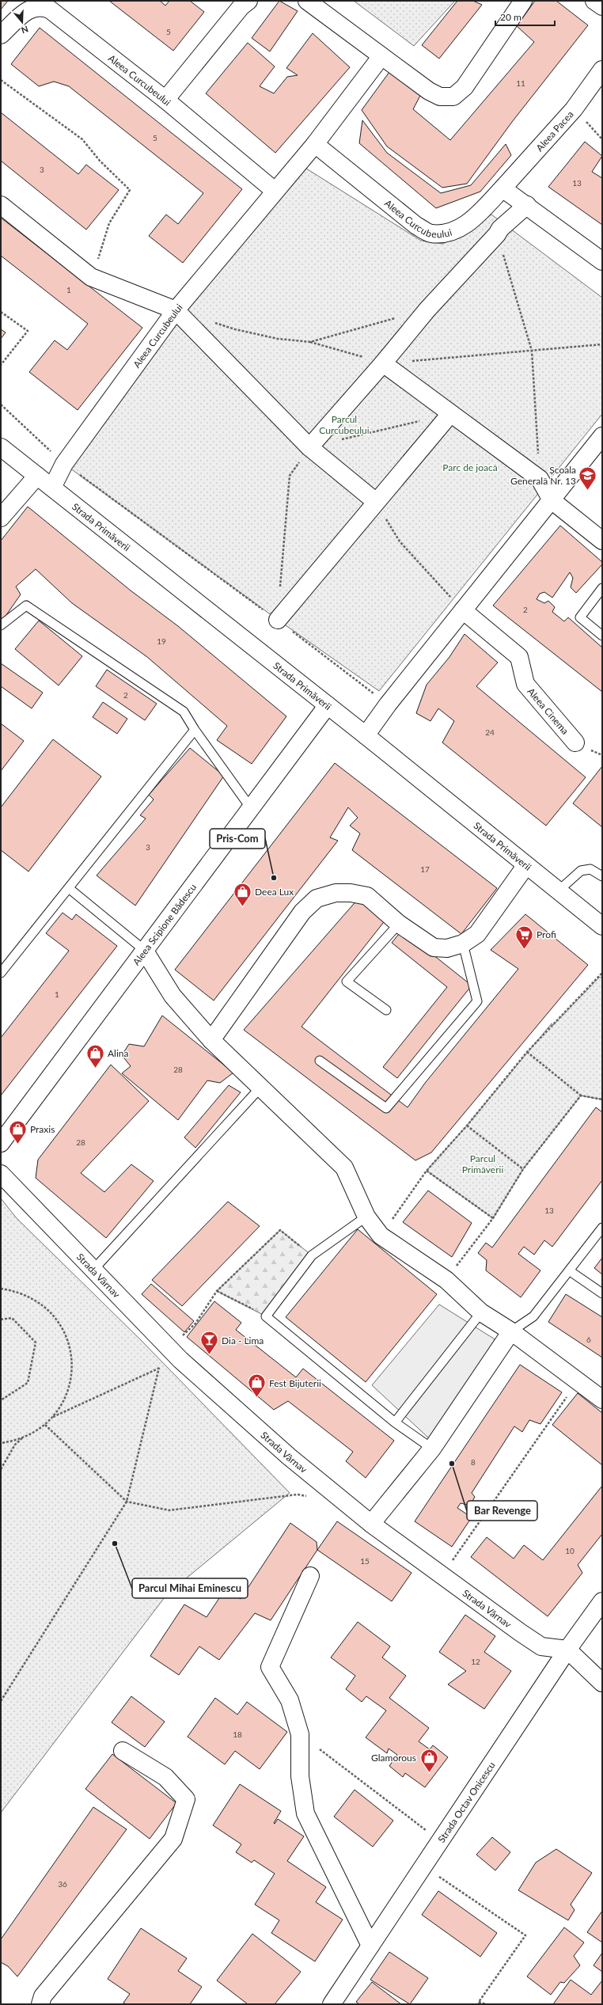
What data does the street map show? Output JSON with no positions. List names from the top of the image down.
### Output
{
  "streets": {
    "street": [
      "Aleea Curcubeului",
      "Aleea Pacea",
      "Strada Primăverii",
      "Aleea Cinema",
      "Aleea Scipione Bădescu",
      "Strada Vârnav",
      "Strada Octav Onicescu"
    ]
  },
  "crossings": [
    ["Aleea Curcubeului", "Aleea Pacea"],
    ["Aleea Curcubeului", "Strada Primăverii"],
    ["Strada Primăverii", "Aleea Scipione Bădescu"],
    ["Strada Vârnav", "Strada Octav Onicescu"]
  ],
  "parks": ["Parcul Curcubeului", "Parc de joacă", "Parcul Primăverii"],
  "places": {
    "school or university": ["Școala Generală Nr. 13"],
    "other": ["Pris-Com", "Bar Revenge", "Parcul Mihai Eminescu"],
    "shop": [
      "Deea Lux",
      "Alina",
      "Praxis",
      "Fest Bijuterii",
      "Glamorous"
    ],
    "supermarket": ["Profi"],
    "bar": ["Dia - Lima"]
  },
  "house_numbers": [
    "5",
    "11",
    "5",
    "3",
    "13",
    "1",
    "2",
    "19",
    "2",
    "24",
    "3",
    "17",
    "1",
    "28",
    "28",
    "13",
    "6",
    "8",
    "10",
    "15",
    "12",
    "18",
    "36"
  ],
  "scale_bar": "20 m",
  "north": "bottom"
}
